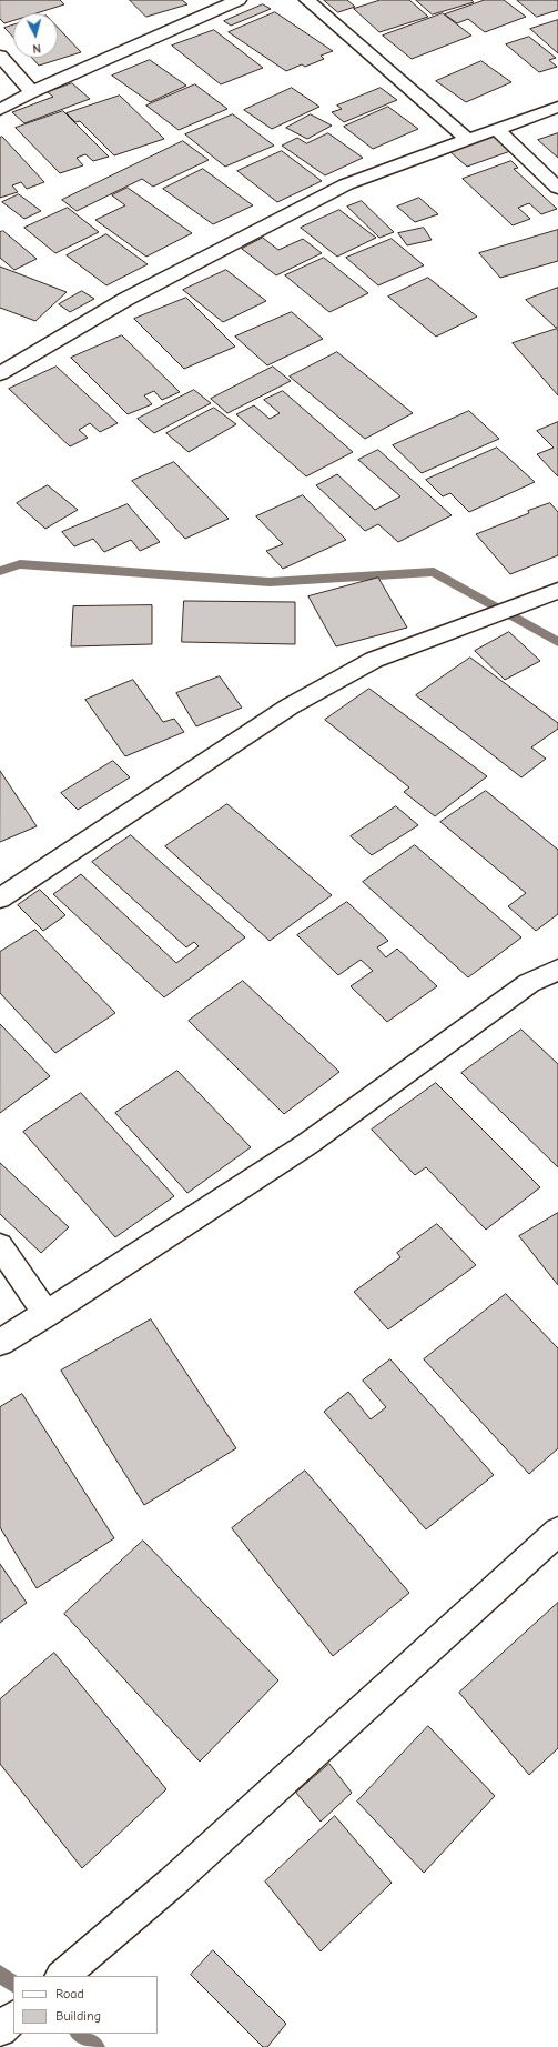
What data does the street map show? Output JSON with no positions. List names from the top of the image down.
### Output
{
  "legend": ["Road", "Building"],
  "north": "bottom"
}
